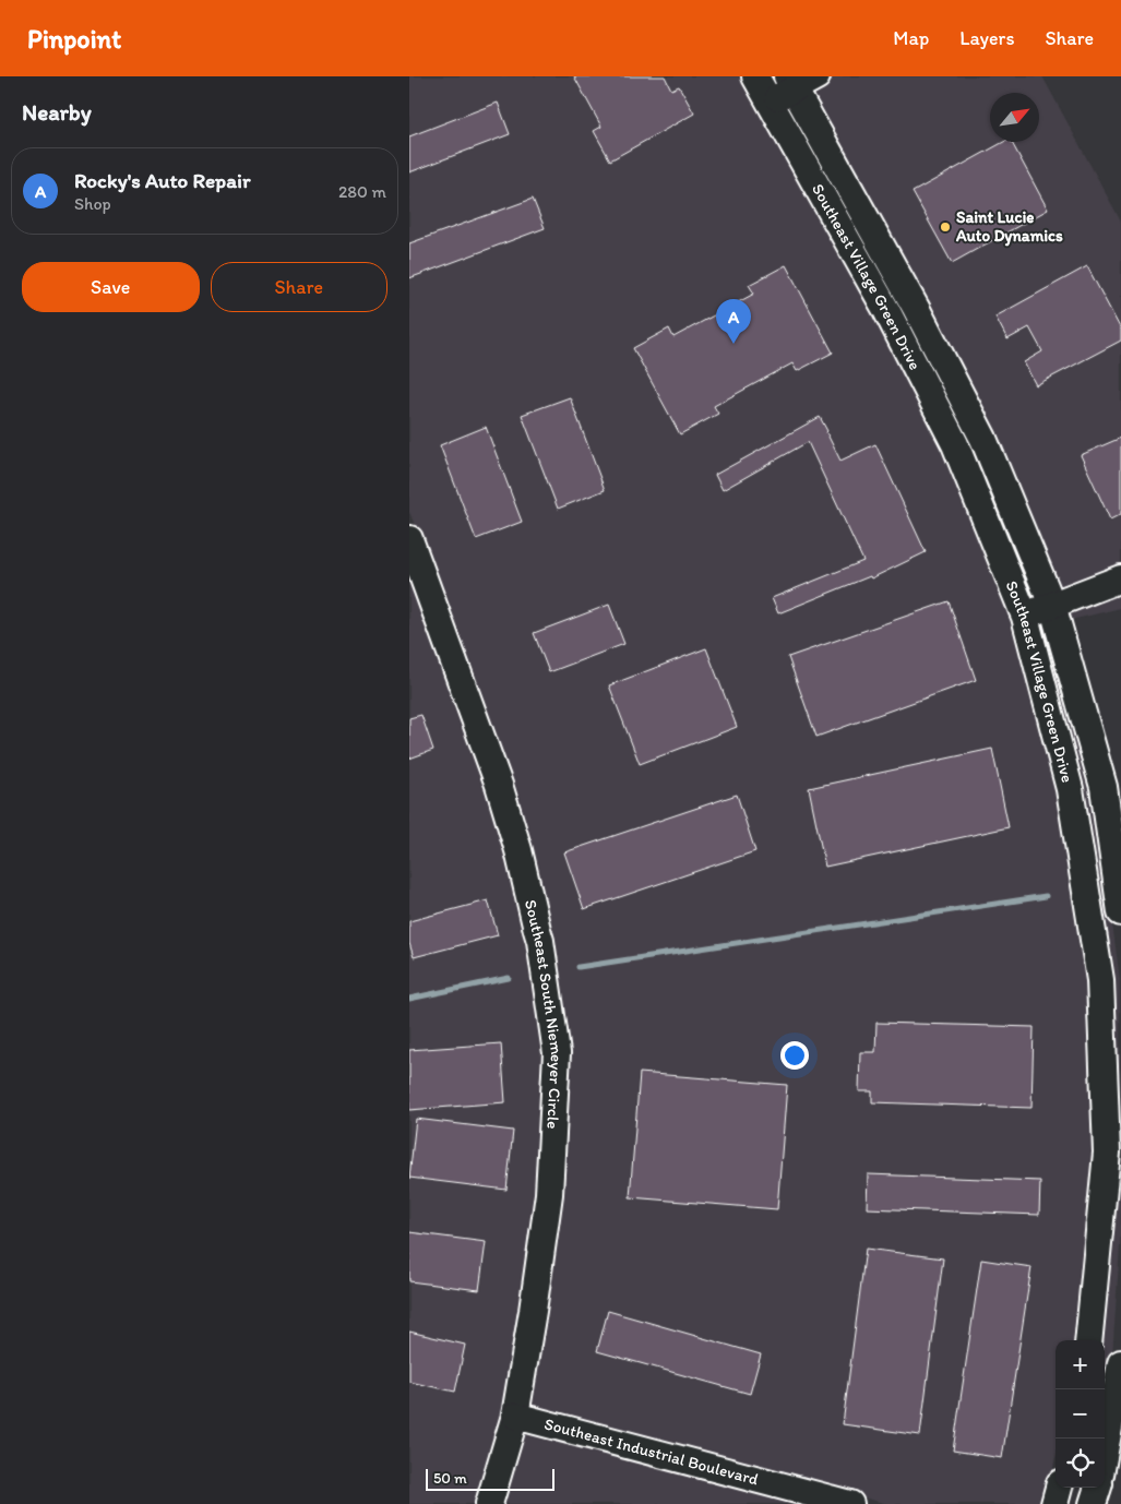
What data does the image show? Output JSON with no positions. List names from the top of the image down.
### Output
{
  "streets": {
    "street": ["Southeast Village Green Drive", "Southeast South Niemeyer Circle", "Southeast Industrial Boulevard"]
  },
  "crossings": [
    ["Southeast South Niemeyer Circle", "Southeast Industrial Boulevard"]
  ],
  "places": ["Saint Lucie Auto Dynamics"],
  "scale_bar": "50 m",
  "north": "top right",
  "page": {
    "header": "Pinpoint",
    "nav": ["Map", "Layers", "Share"],
    "heading": "Nearby",
    "list": [
      {
        "mark": "A",
        "name": "Rocky's Auto Repair",
        "note": "Shop",
        "value": "280 m"
      }
    ],
    "buttons": ["Save", "Share"],
    "pins": "A",
    "map_buttons": ["+", "−"],
    "scale": "50 m"
  }
}
